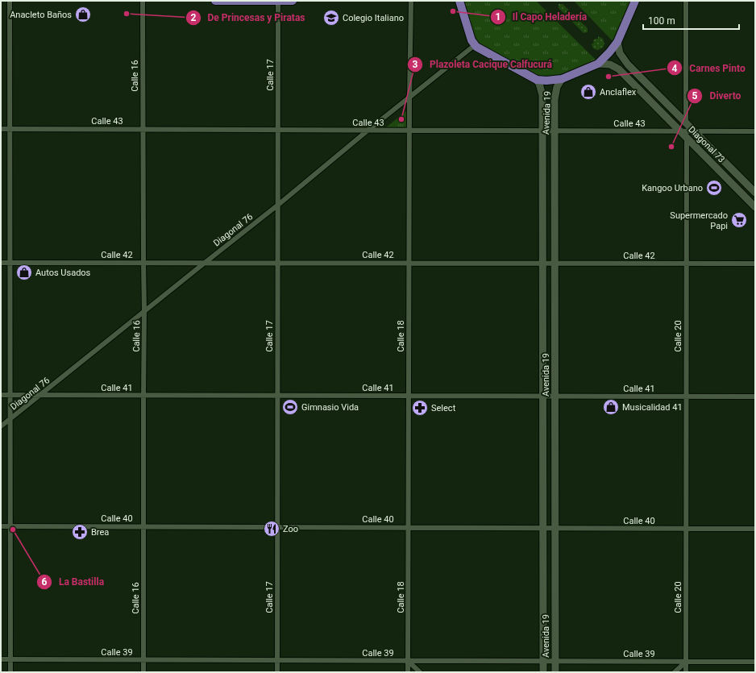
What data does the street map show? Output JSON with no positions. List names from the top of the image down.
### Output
{
  "streets": {
    "main road": ["Avenida 19", "Diagonal 73"],
    "street": [
      "Calle 17",
      "Calle 16",
      "Calle 43",
      "Diagonal 76",
      "Calle 42",
      "Calle 18",
      "Calle 20",
      "Calle 41",
      "Calle 40",
      "Calle 39"
    ]
  },
  "crossings": [
    ["Calle 17", "Calle 43"],
    ["Calle 17", "Diagonal 76"],
    ["Calle 17", "Calle 42"],
    ["Calle 17", "Calle 41"],
    ["Calle 17", "Calle 40"],
    ["Calle 17", "Calle 39"],
    ["Calle 16", "Calle 43"],
    ["Calle 16", "Diagonal 76"],
    ["Calle 16", "Calle 42"],
    ["Calle 16", "Calle 41"],
    ["Calle 16", "Calle 40"],
    ["Calle 16", "Calle 39"],
    ["Avenida 19", "Calle 43"],
    ["Avenida 19", "Calle 42"],
    ["Avenida 19", "Calle 41"],
    ["Avenida 19", "Calle 40"],
    ["Avenida 19", "Calle 39"],
    ["Calle 43", "Diagonal 73"],
    ["Calle 43", "Diagonal 76"],
    ["Calle 43", "Calle 18"],
    ["Calle 43", "Calle 20"],
    ["Diagonal 73", "Calle 20"],
    ["Diagonal 76", "Calle 42"],
    ["Diagonal 76", "Calle 18"],
    ["Diagonal 76", "Calle 41"],
    ["Calle 42", "Calle 18"],
    ["Calle 42", "Calle 20"],
    ["Calle 18", "Calle 41"],
    ["Calle 18", "Calle 40"],
    ["Calle 18", "Calle 39"],
    ["Calle 20", "Calle 41"],
    ["Calle 20", "Calle 40"],
    ["Calle 20", "Calle 39"]
  ],
  "places": {
    "other": [
      "Il Capo Heladería",
      "De Princesas y Piratas",
      "Carnes Pinto",
      "Plazoleta Cacique Calfucurá",
      "Diverto",
      "La Bastilla"
    ],
    "shop": [
      "Anacleto Baños",
      "Anclaflex",
      "Autos Usados",
      "Musicalidad 41"
    ],
    "school or university": ["Colegio Italiano"],
    "sports": ["Kangoo Urbano", "Gimnasio Vida"],
    "supermarket": ["Supermercado Papi"],
    "pharmacy": ["Select", "Brea"],
    "restaurant": ["Zoo"]
  },
  "scale_bar": "100 m"
}
